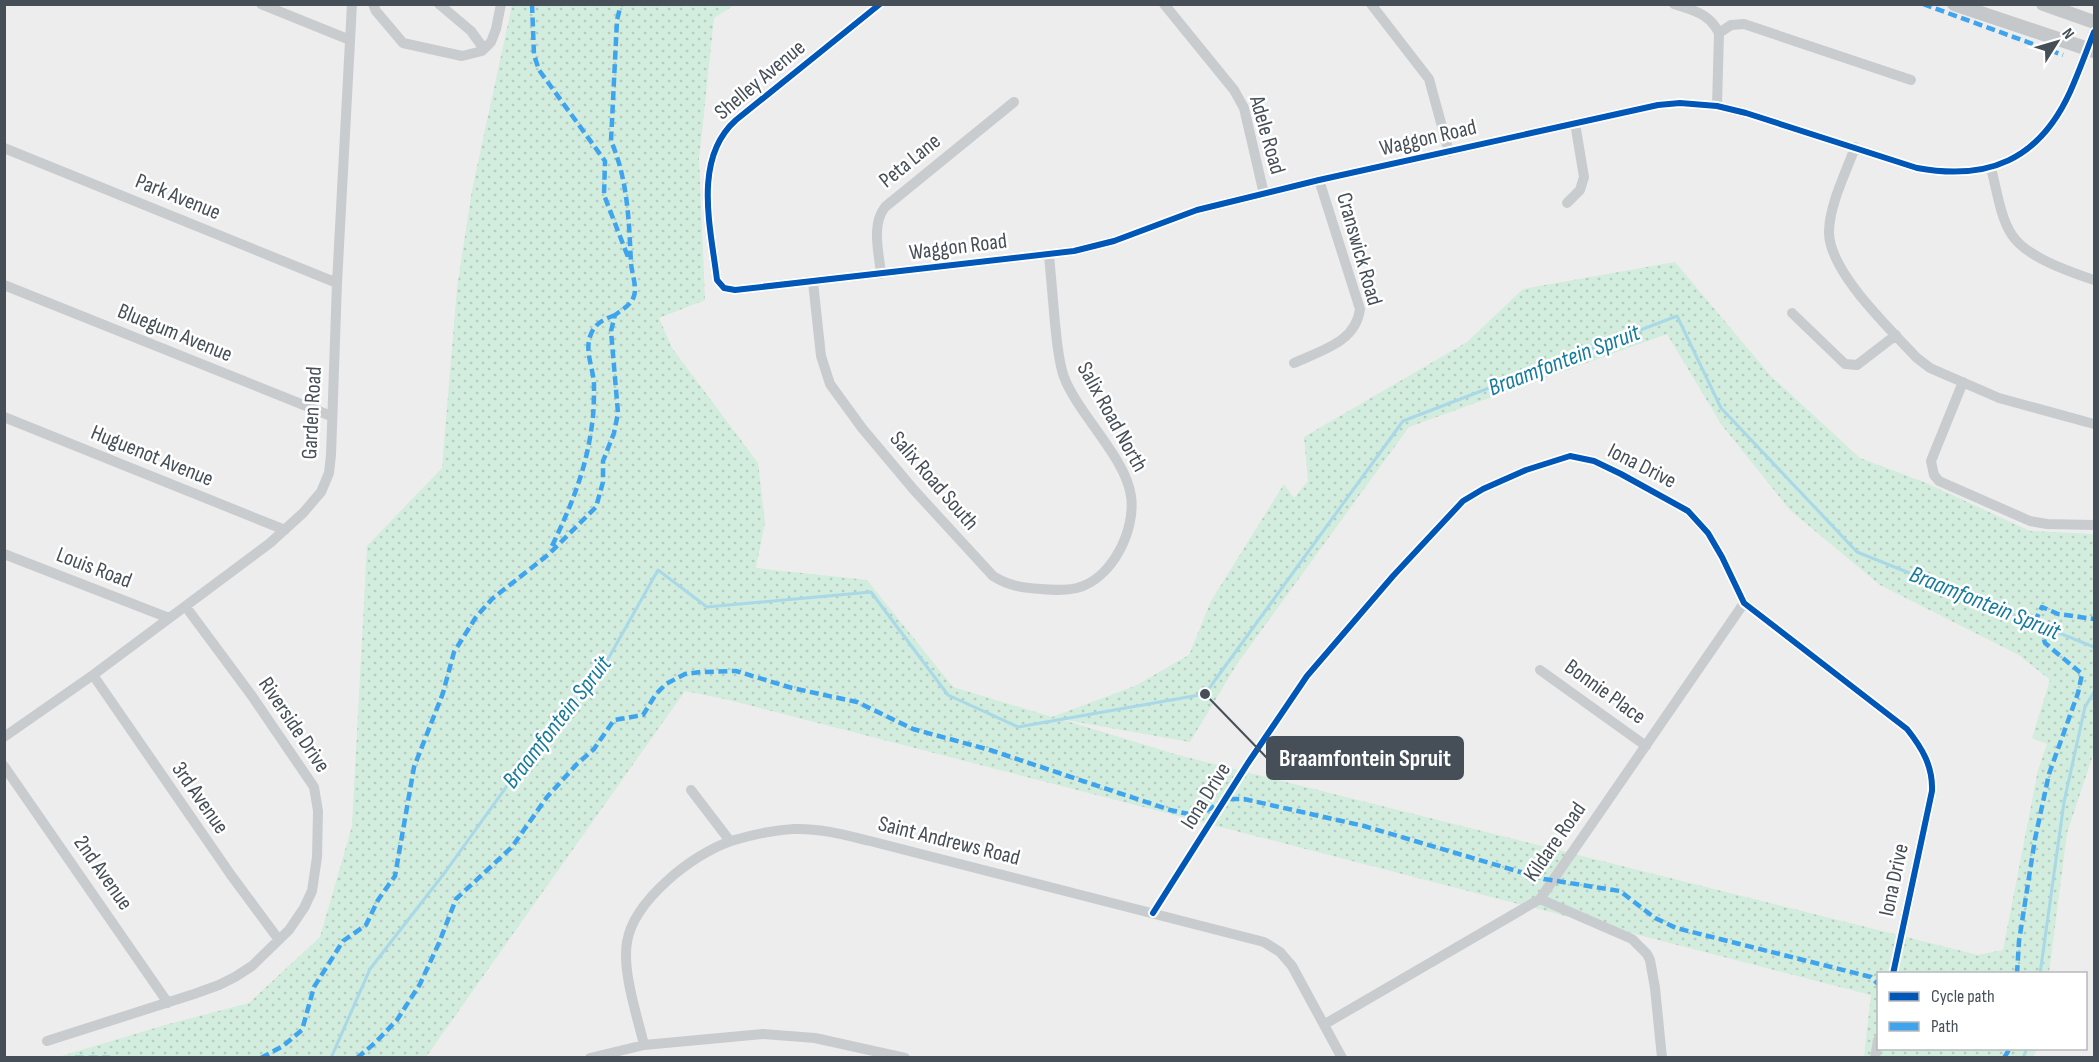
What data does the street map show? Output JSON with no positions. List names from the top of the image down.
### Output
{
  "streets": {
    "street": [
      "Shelley Avenue",
      "Adele Road",
      "Waggon Road",
      "Peta Lane",
      "Park Avenue",
      "Cranswick Road",
      "Bluegum Avenue",
      "Garden Road",
      "Salix Road North",
      "Huguenot Avenue",
      "Iona Drive",
      "Salix Road South",
      "Louis Road",
      "Bonnie Place",
      "Riverside Drive",
      "3rd Avenue",
      "Saint Andrews Road",
      "Kildare Road",
      "2nd Avenue"
    ]
  },
  "crossings": [
    ["Shelley Avenue", "Waggon Road"],
    ["Adele Road", "Waggon Road"],
    ["Waggon Road", "Peta Lane"],
    ["Waggon Road", "Cranswick Road"],
    ["Waggon Road", "Salix Road North"],
    ["Waggon Road", "Salix Road South"],
    ["Park Avenue", "Garden Road"],
    ["Bluegum Avenue", "Garden Road"],
    ["Garden Road", "Huguenot Avenue"],
    ["Garden Road", "Louis Road"],
    ["Garden Road", "Riverside Drive"],
    ["Garden Road", "3rd Avenue"],
    ["Salix Road North", "Salix Road South"],
    ["Iona Drive", "Saint Andrews Road"],
    ["Iona Drive", "Kildare Road"],
    ["Bonnie Place", "Kildare Road"],
    ["Riverside Drive", "3rd Avenue"],
    ["Riverside Drive", "2nd Avenue"],
    ["Saint Andrews Road", "Kildare Road"]
  ],
  "water": ["Braamfontein Spruit"],
  "places": ["Braamfontein Spruit"],
  "legend": ["Cycle path", "Path"],
  "north": "top right"
}
